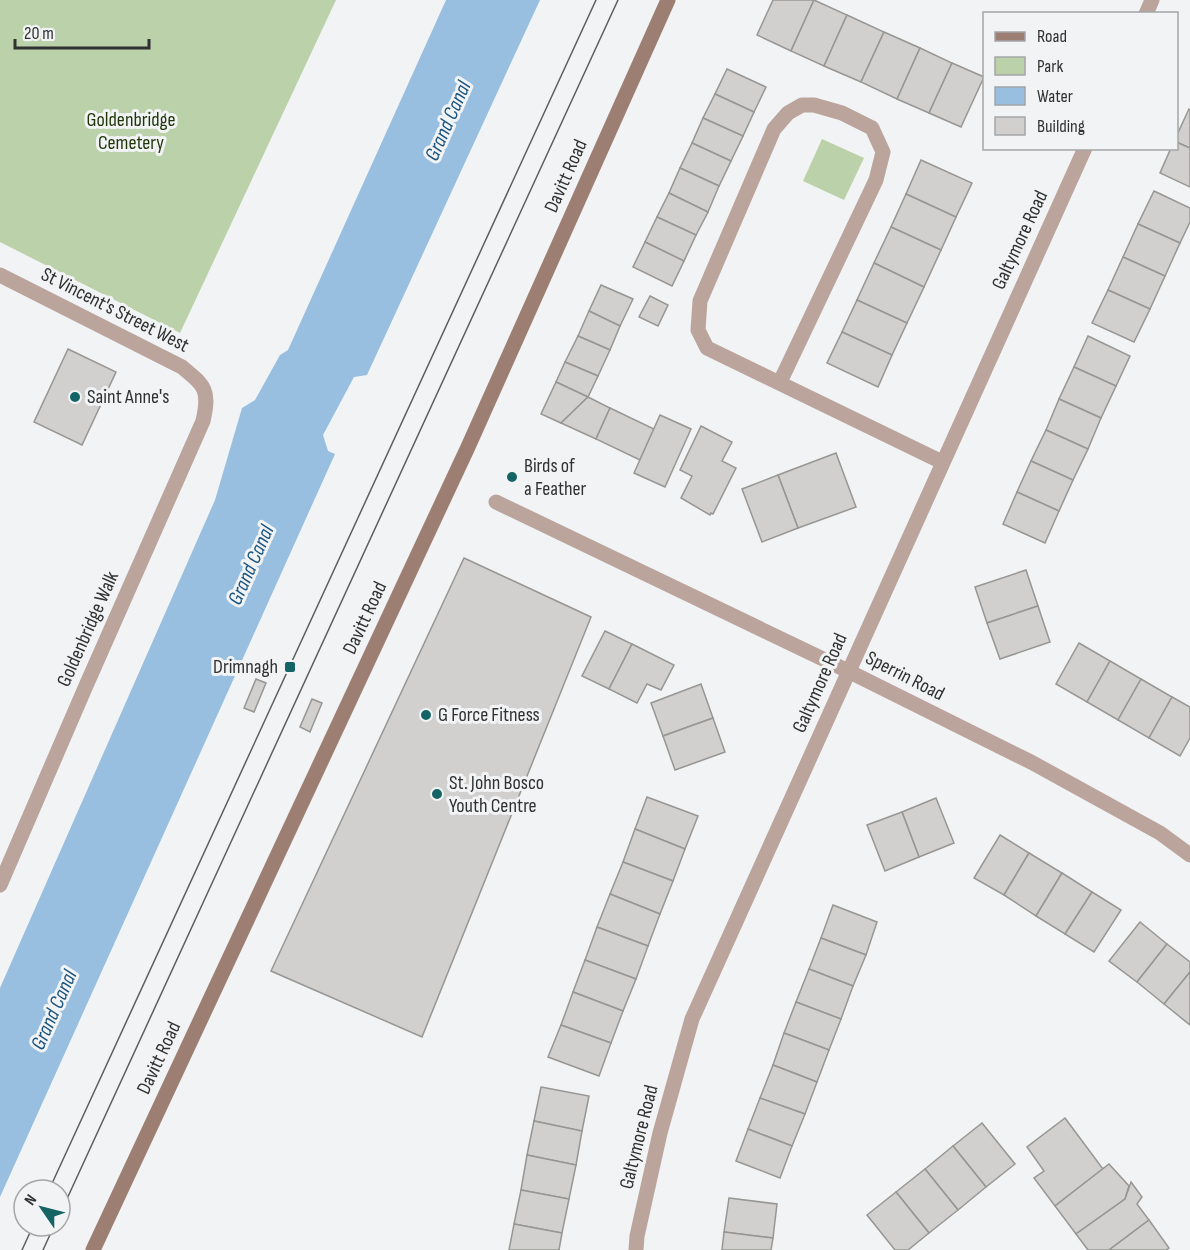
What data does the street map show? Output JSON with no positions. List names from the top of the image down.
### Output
{
  "streets": {
    "main road": ["Davitt Road"],
    "street": [
      "Galtymore Road",
      "St Vincent's Street West",
      "Goldenbridge Walk",
      "Sperrin Road"
    ]
  },
  "crossings": [
    ["Galtymore Road", "Sperrin Road"],
    ["St Vincent's Street West", "Goldenbridge Walk"]
  ],
  "water": ["Grand Canal"],
  "parks": ["Goldenbridge Cemetery"],
  "places": {
    "other": [
      "Saint Anne's",
      "Birds of a Feather",
      "G Force Fitness",
      "St. John Bosco Youth Centre"
    ],
    "transit": ["Drimnagh"]
  },
  "legend": [
    "Road",
    "Park",
    "Water",
    "Building"
  ],
  "scale_bar": "20 m",
  "north": "top left"
}
